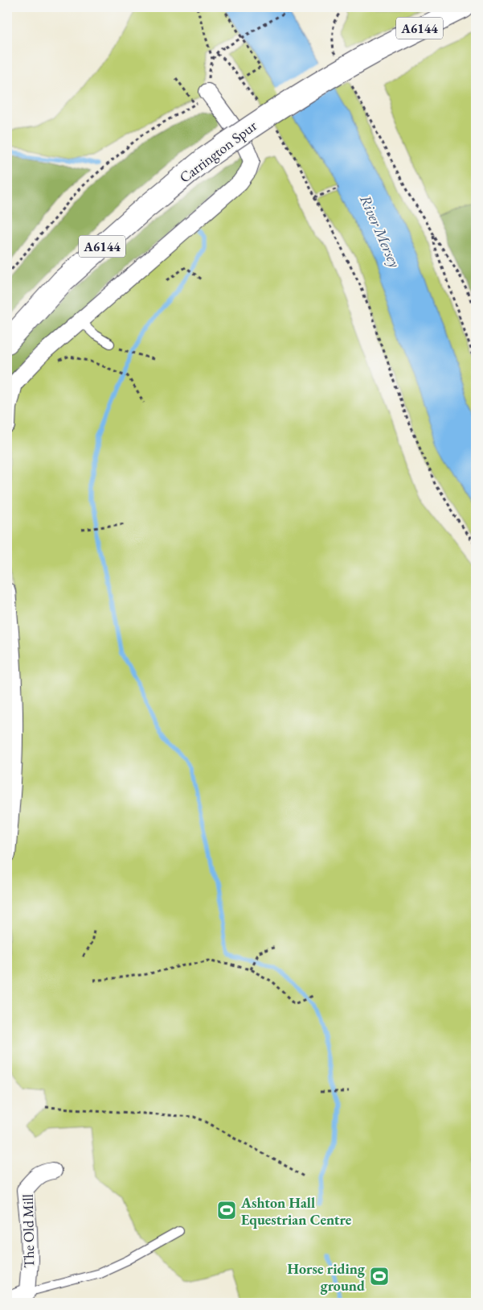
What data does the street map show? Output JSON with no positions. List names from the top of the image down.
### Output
{
  "streets": {
    "main road": ["A6144", "Carrington Spur"],
    "street": ["The Old Mill"]
  },
  "water": ["River Mersey"],
  "places": {
    "sports": ["Ashton Hall Equestrian Centre", "Horse riding ground"]
  }
}
